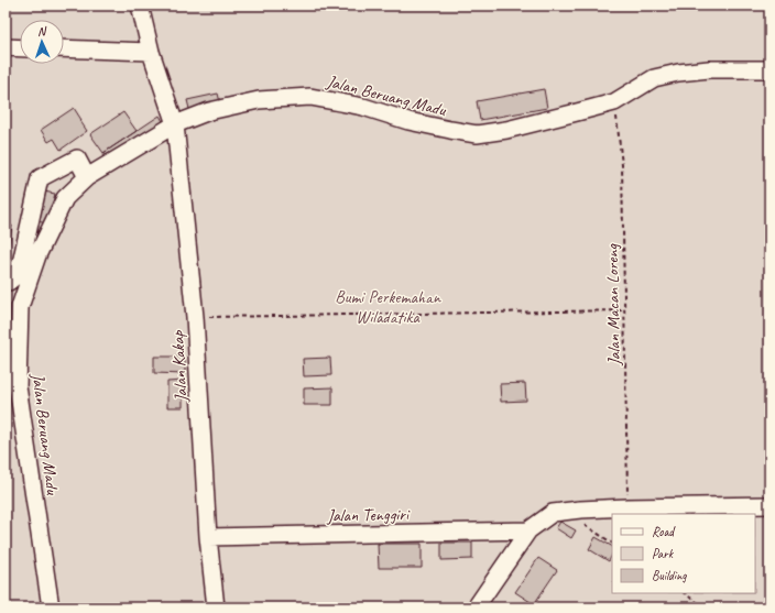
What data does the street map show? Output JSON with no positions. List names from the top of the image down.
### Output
{
  "streets": {
    "street": ["Jalan Beruang Madu", "Jalan Kakap", "Jalan Tenggiri"],
    "path": ["Jalan Macan Loreng"]
  },
  "crossings": [
    ["Jalan Beruang Madu", "Jalan Macan Loreng"],
    ["Jalan Beruang Madu", "Jalan Kakap"],
    ["Jalan Kakap", "Jalan Tenggiri"]
  ],
  "parks": ["Bumi Perkemahan Wiladatika"],
  "legend": ["Road", "Park", "Building"],
  "north": "top"
}
